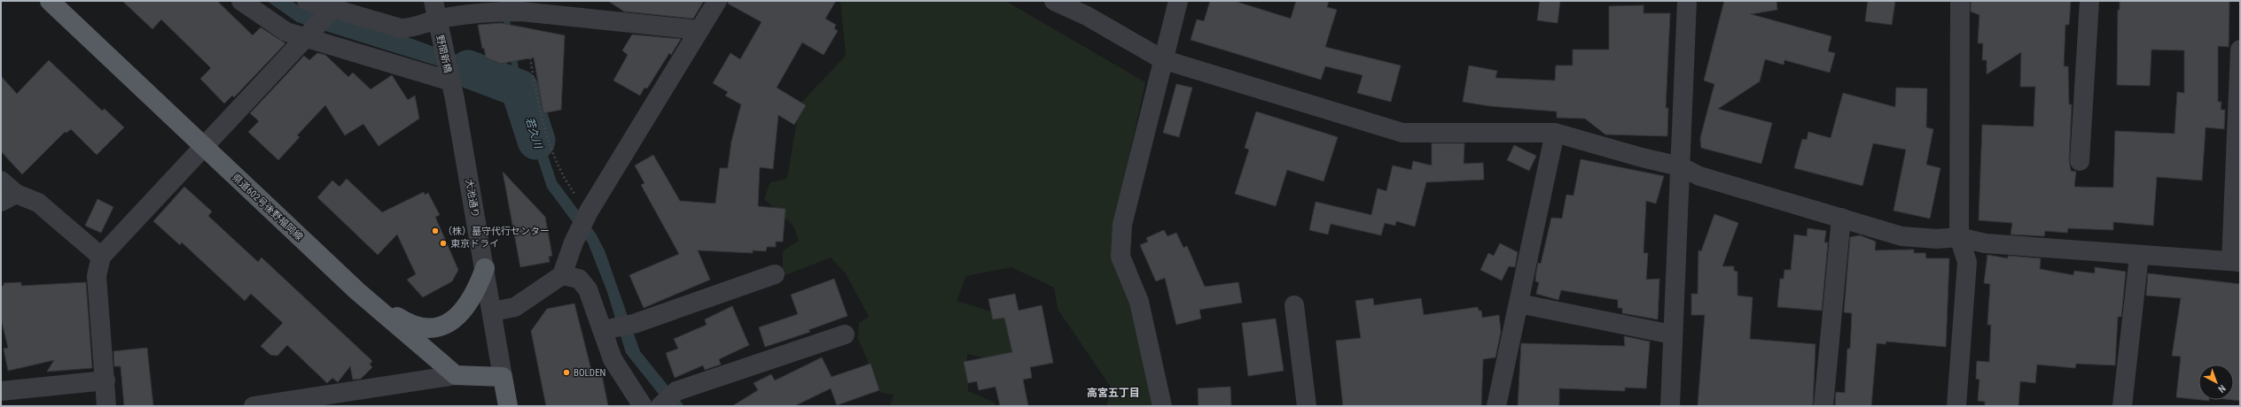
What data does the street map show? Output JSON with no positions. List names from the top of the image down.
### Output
{
  "streets": {
    "main road": ["県道602号後野福岡線"],
    "street": ["野間新橋", "大池通り"]
  },
  "crossings": [
    ["野間新橋", "大池通り"]
  ],
  "districts": ["高宮五丁目"],
  "water": ["若久川"],
  "places": ["（株）墓守代行センター", "東京ドライ", "BOLDEN"],
  "north": "bottom right"
}
